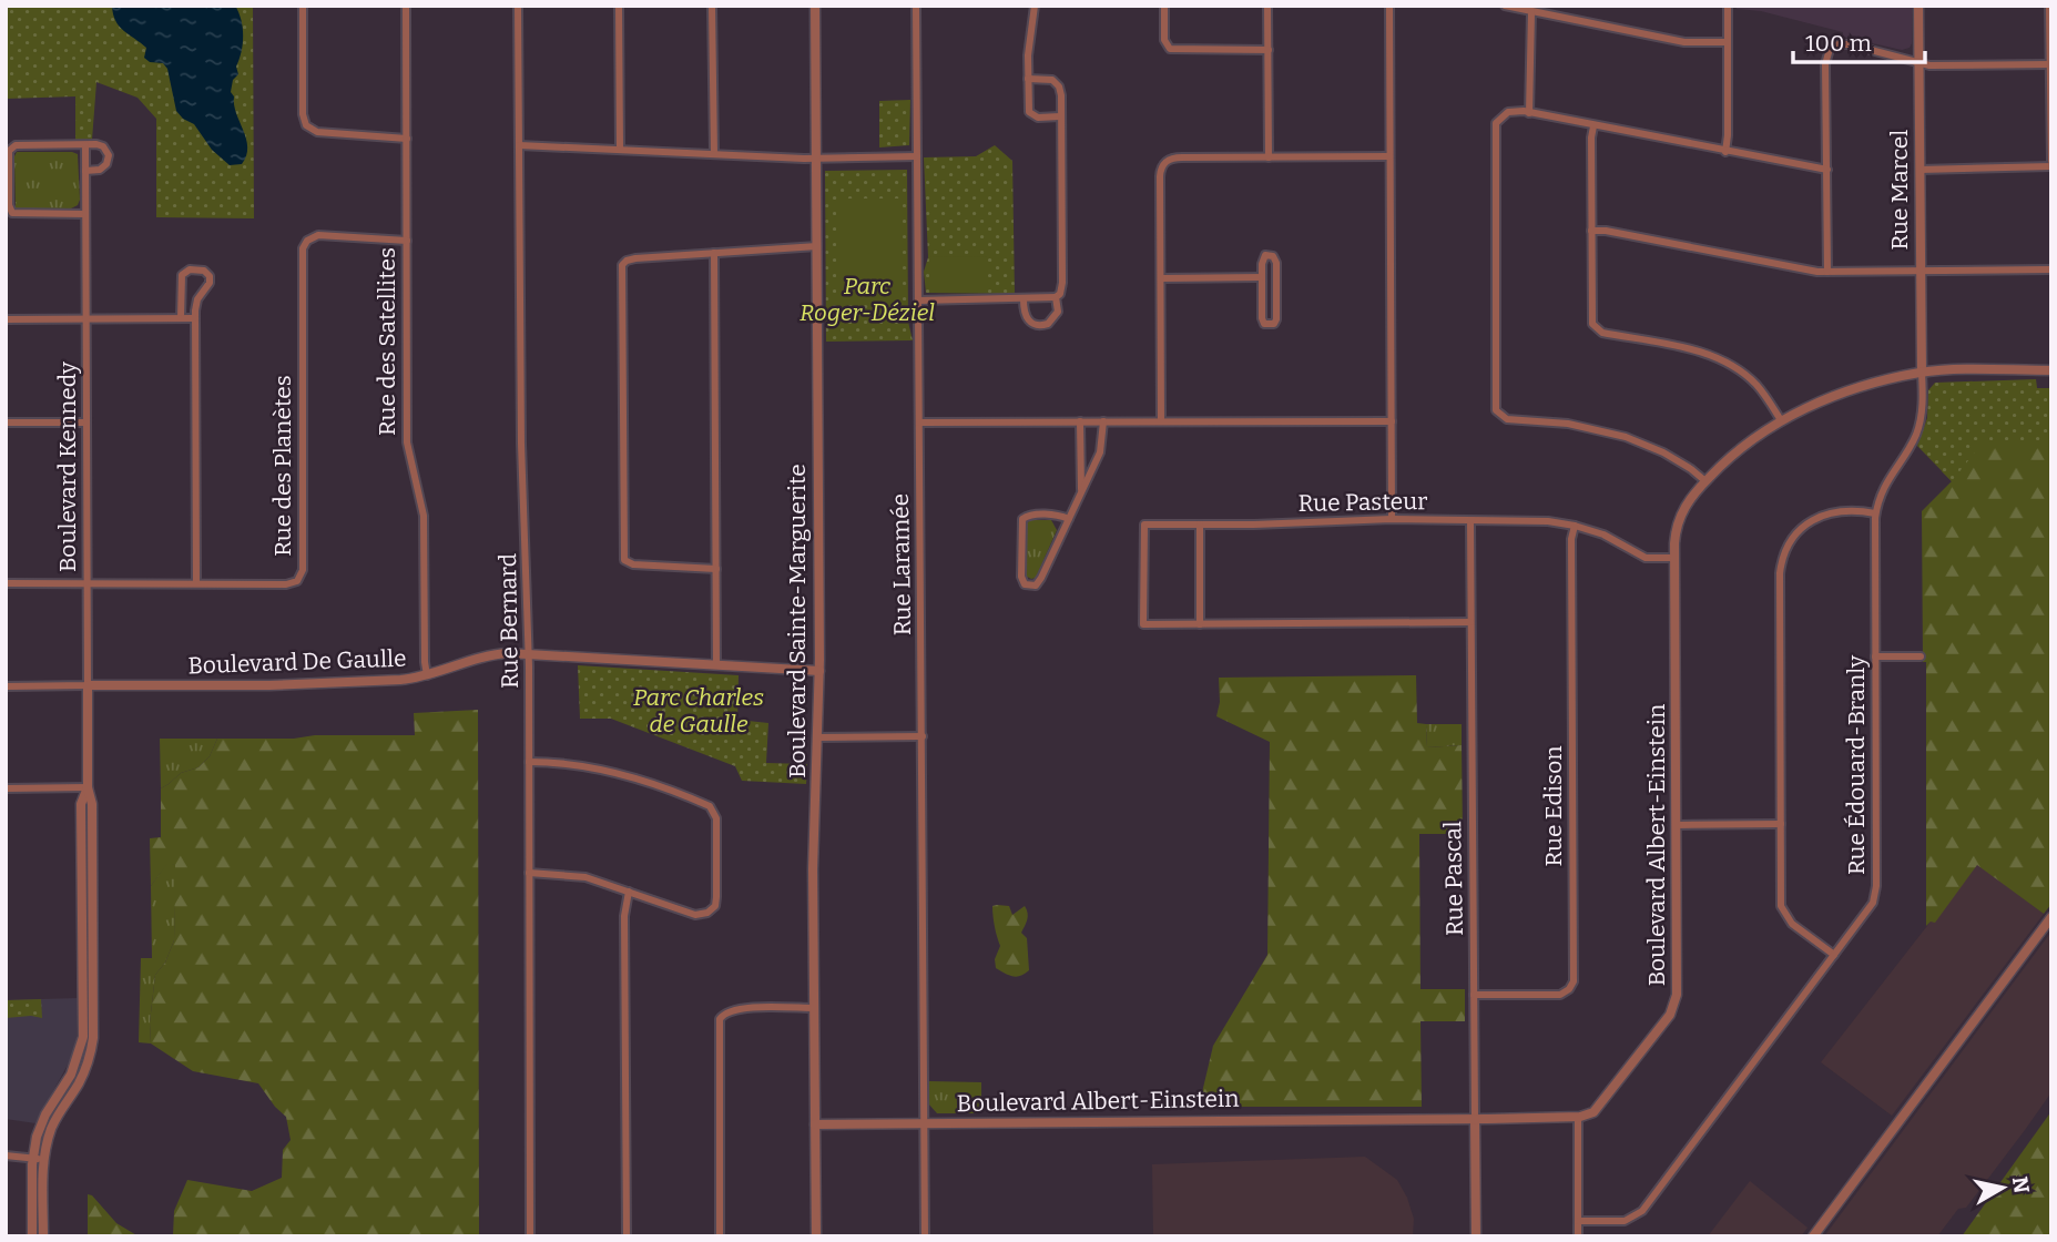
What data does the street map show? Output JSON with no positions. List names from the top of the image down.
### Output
{
  "streets": {
    "street": [
      "Rue Marcel",
      "Rue des Satellites",
      "Rue des Planètes",
      "Boulevard Kennedy",
      "Rue Pasteur",
      "Rue Laramée",
      "Rue Bernard",
      "Boulevard Sainte-Marguerite",
      "Boulevard De Gaulle",
      "Rue Édouard-Branly",
      "Rue Edison",
      "Boulevard Albert-Einstein",
      "Rue Pascal"
    ]
  },
  "crossings": [
    ["Rue Marcel", "Rue Édouard-Branly"],
    ["Rue Marcel", "Boulevard Albert-Einstein"],
    ["Rue des Satellites", "Rue des Planètes"],
    ["Rue des Satellites", "Boulevard De Gaulle"],
    ["Rue des Planètes", "Boulevard Kennedy"],
    ["Boulevard Kennedy", "Boulevard De Gaulle"],
    ["Rue Pasteur", "Rue Edison"],
    ["Rue Pasteur", "Boulevard Albert-Einstein"],
    ["Rue Pasteur", "Rue Pascal"],
    ["Rue Laramée", "Boulevard Albert-Einstein"],
    ["Rue Bernard", "Boulevard De Gaulle"],
    ["Boulevard Sainte-Marguerite", "Boulevard De Gaulle"],
    ["Boulevard Sainte-Marguerite", "Boulevard Albert-Einstein"],
    ["Rue Édouard-Branly", "Boulevard Albert-Einstein"],
    ["Rue Edison", "Rue Pascal"],
    ["Boulevard Albert-Einstein", "Rue Pascal"]
  ],
  "parks": ["Parc Roger-Déziel", "Parc Charles de Gaulle"],
  "scale_bar": "100 m",
  "north": "right"
}
